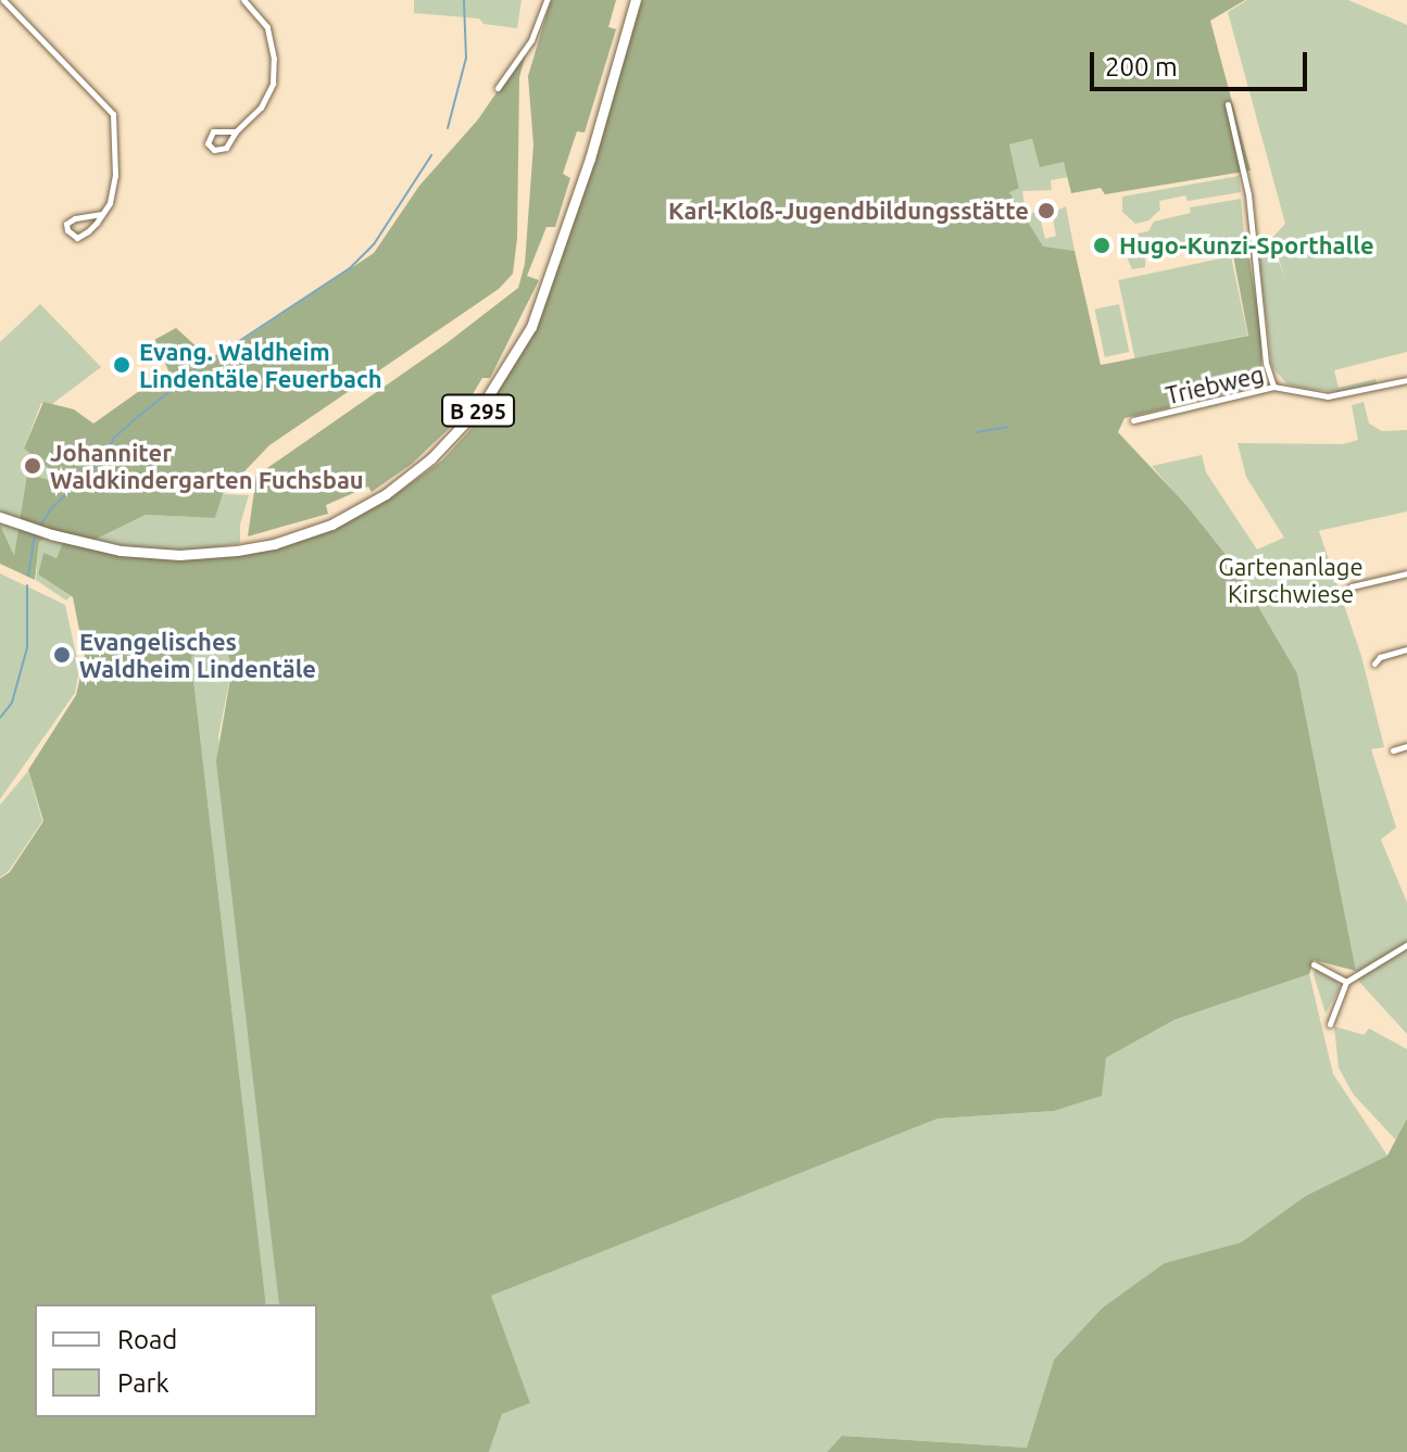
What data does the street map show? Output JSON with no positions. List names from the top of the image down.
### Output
{
  "streets": {
    "main road": ["B 295"],
    "street": ["Triebweg"]
  },
  "parks": ["Gartenanlage Kirschwiese"],
  "places": [
    "Karl-Kloß-Jugendbildungsstätte",
    "Hugo-Kunzi-Sporthalle",
    "Evang. Waldheim Lindentäle Feuerbach",
    "Johanniter Waldkindergarten Fuchsbau",
    "Evangelisches Waldheim Lindentäle"
  ],
  "legend": ["Road", "Park"],
  "scale_bar": "200 m"
}
